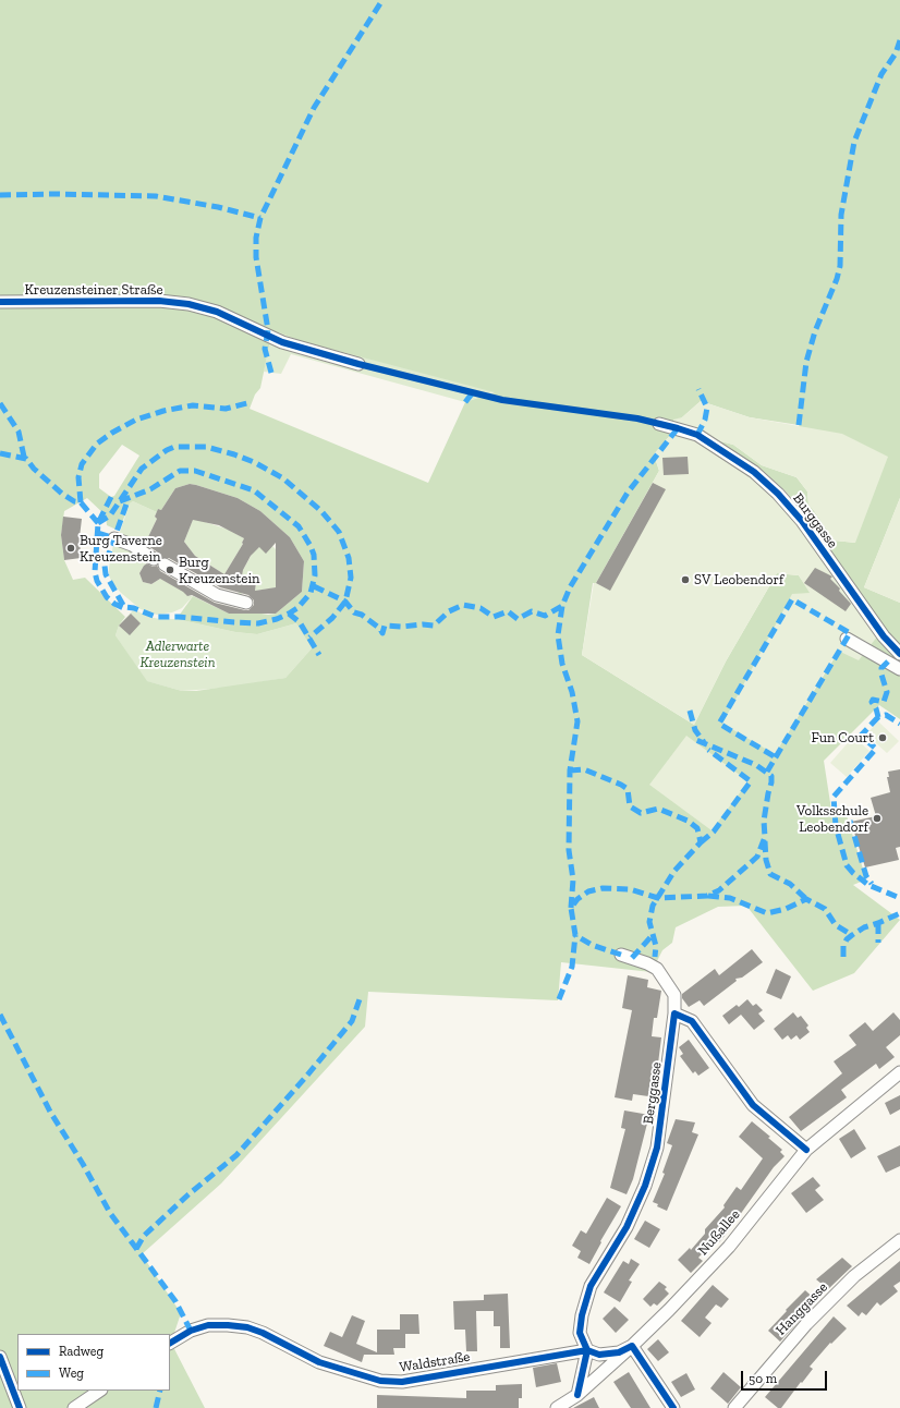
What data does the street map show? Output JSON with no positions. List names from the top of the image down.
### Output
{
  "streets": {
    "street": [
      "Kreuzensteiner Straße",
      "Burggasse",
      "Berggasse",
      "Nußallee",
      "Hanggasse",
      "Waldstraße"
    ]
  },
  "crossings": [
    ["Berggasse", "Waldstraße"]
  ],
  "parks": ["Adlerwarte Kreuzenstein"],
  "places": [
    "Burg Taverne Kreuzenstein",
    "Burg Kreuzenstein",
    "SV Leobendorf",
    "Fun Court",
    "Volksschule Leobendorf"
  ],
  "legend": ["Radweg", "Weg"],
  "scale_bar": "50 m"
}
